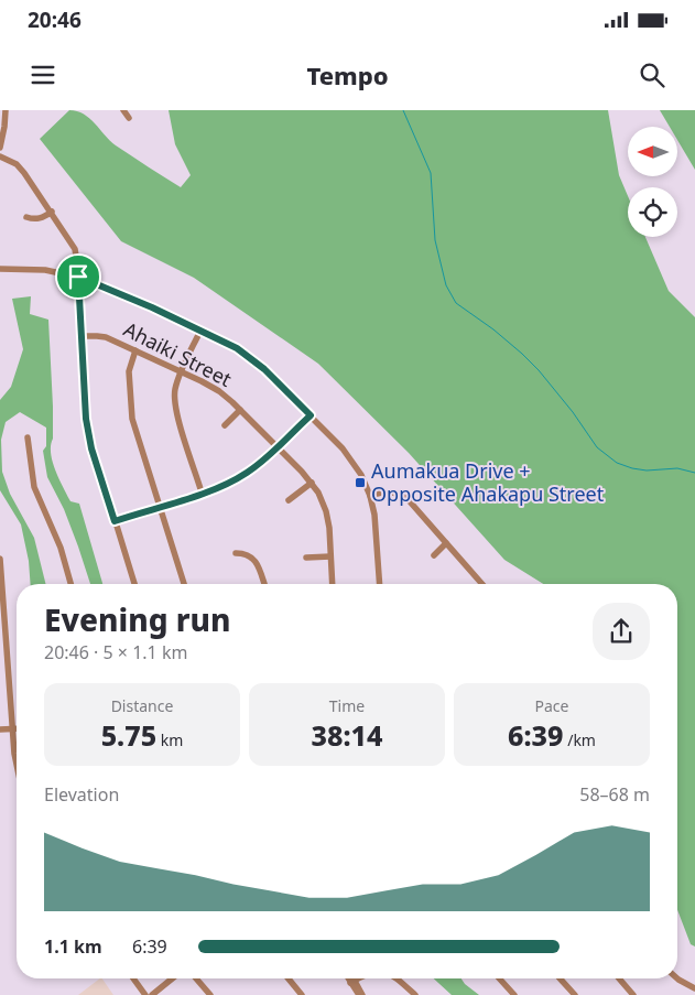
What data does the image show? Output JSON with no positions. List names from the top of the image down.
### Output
{
  "streets": {
    "street": ["Ahaiki Street"]
  },
  "places": {
    "transit": ["Aumakua Drive + Opposite Ahakapu Street"]
  },
  "north": "left",
  "page": {
    "status": "20:46",
    "header": "Tempo",
    "heading": ["Evening run", "20:46 · 5 × 1.1 km"],
    "stats": [
      ["Distance", "5.75 km"],
      ["Time", "38:14"],
      ["Pace", "6:39 /km"]
    ],
    "chart": ["Elevation", "58–68 m"],
    "list": [
      {
        "name": "1.1 km",
        "note": "6:39"
      }
    ]
  }
}
